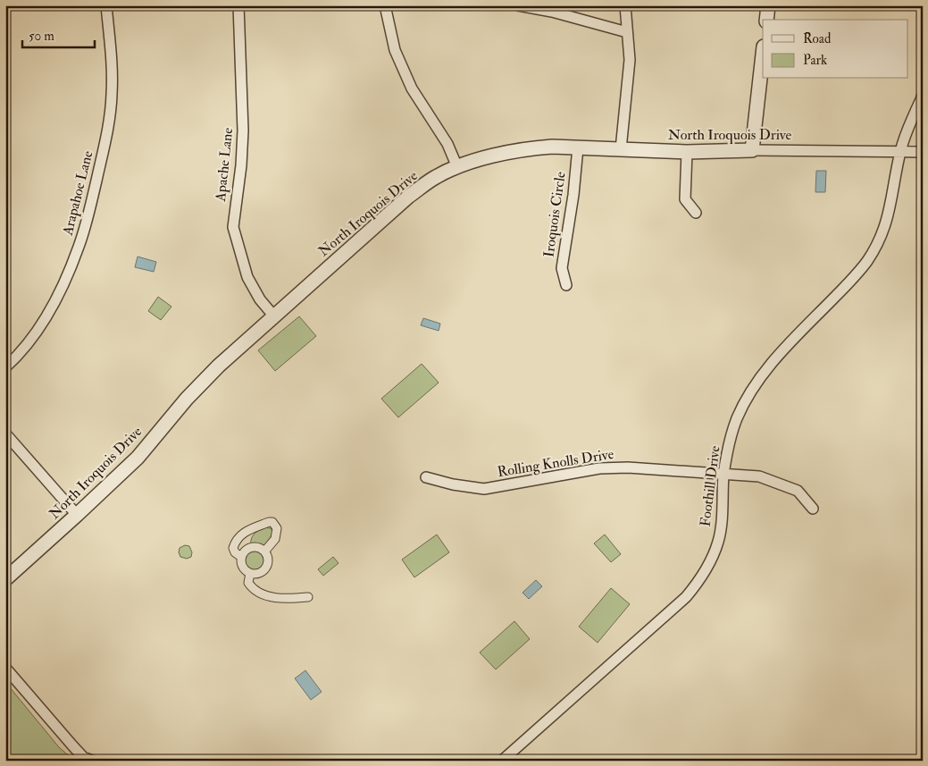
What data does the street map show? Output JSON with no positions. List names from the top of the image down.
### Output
{
  "streets": {
    "street": [
      "North Iroquois Drive",
      "Apache Lane",
      "Arapahoe Lane",
      "Iroquois Circle",
      "Rolling Knolls Drive",
      "Foothill Drive"
    ]
  },
  "crossings": [
    ["North Iroquois Drive", "Apache Lane"],
    ["North Iroquois Drive", "Iroquois Circle"],
    ["North Iroquois Drive", "Foothill Drive"],
    ["Rolling Knolls Drive", "Foothill Drive"]
  ],
  "legend": ["Road", "Park"],
  "scale_bar": "50 m"
}
